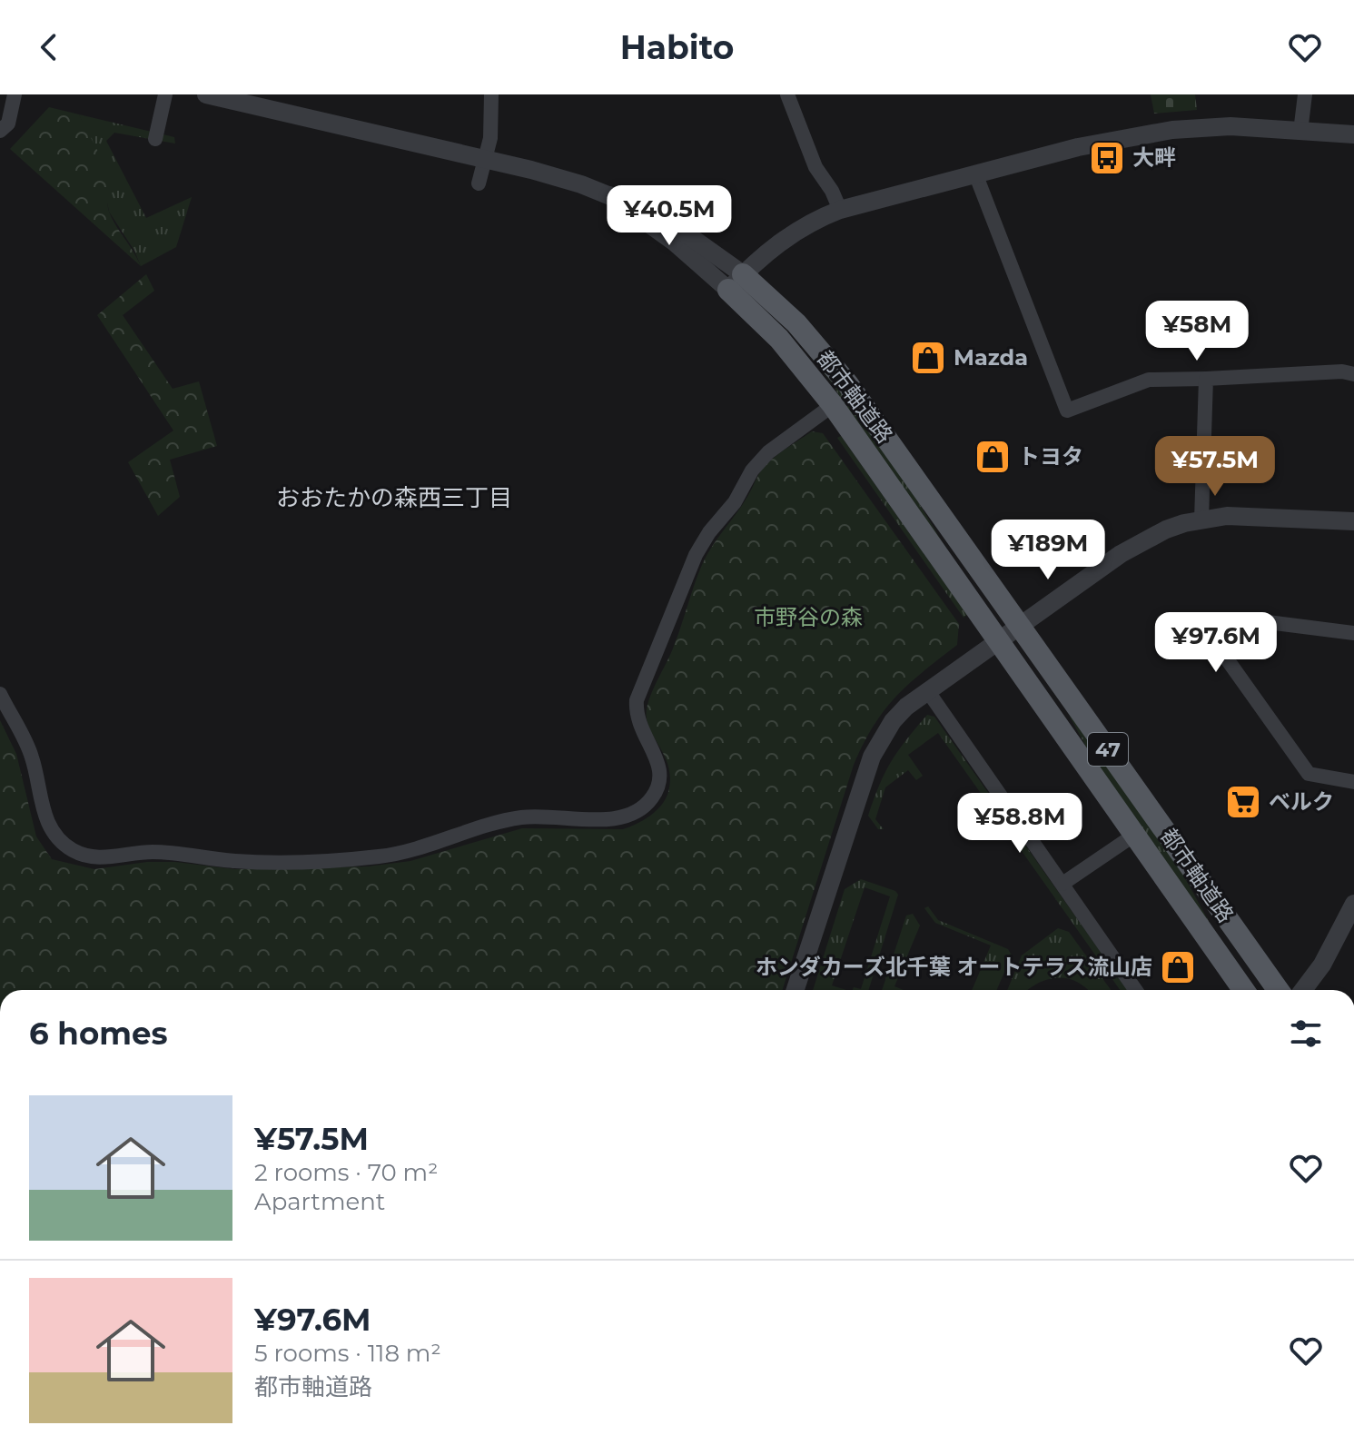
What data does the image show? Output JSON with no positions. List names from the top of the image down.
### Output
{
  "streets": {
    "main road": ["都市軸道路", "47"]
  },
  "districts": ["おおたかの森西三丁目"],
  "parks": ["市野谷の森"],
  "places": {
    "bus stop": ["大畔"],
    "shop": ["Mazda", "トヨタ", "ホンダカーズ北千葉 オートテラス流山店"],
    "supermarket": ["ベルク"]
  },
  "page": {
    "header": "Habito",
    "price": [
      "¥40.5M",
      "¥58M",
      "¥57.5M",
      "¥189M",
      "¥97.6M",
      "¥58.8M"
    ],
    "heading": "6 homes",
    "list": [
      {
        "name": "¥57.5M",
        "note": "2 rooms · 70 m² · Apartment"
      },
      {
        "name": "¥97.6M",
        "note": "5 rooms · 118 m² · 都市軸道路"
      }
    ]
  }
}
